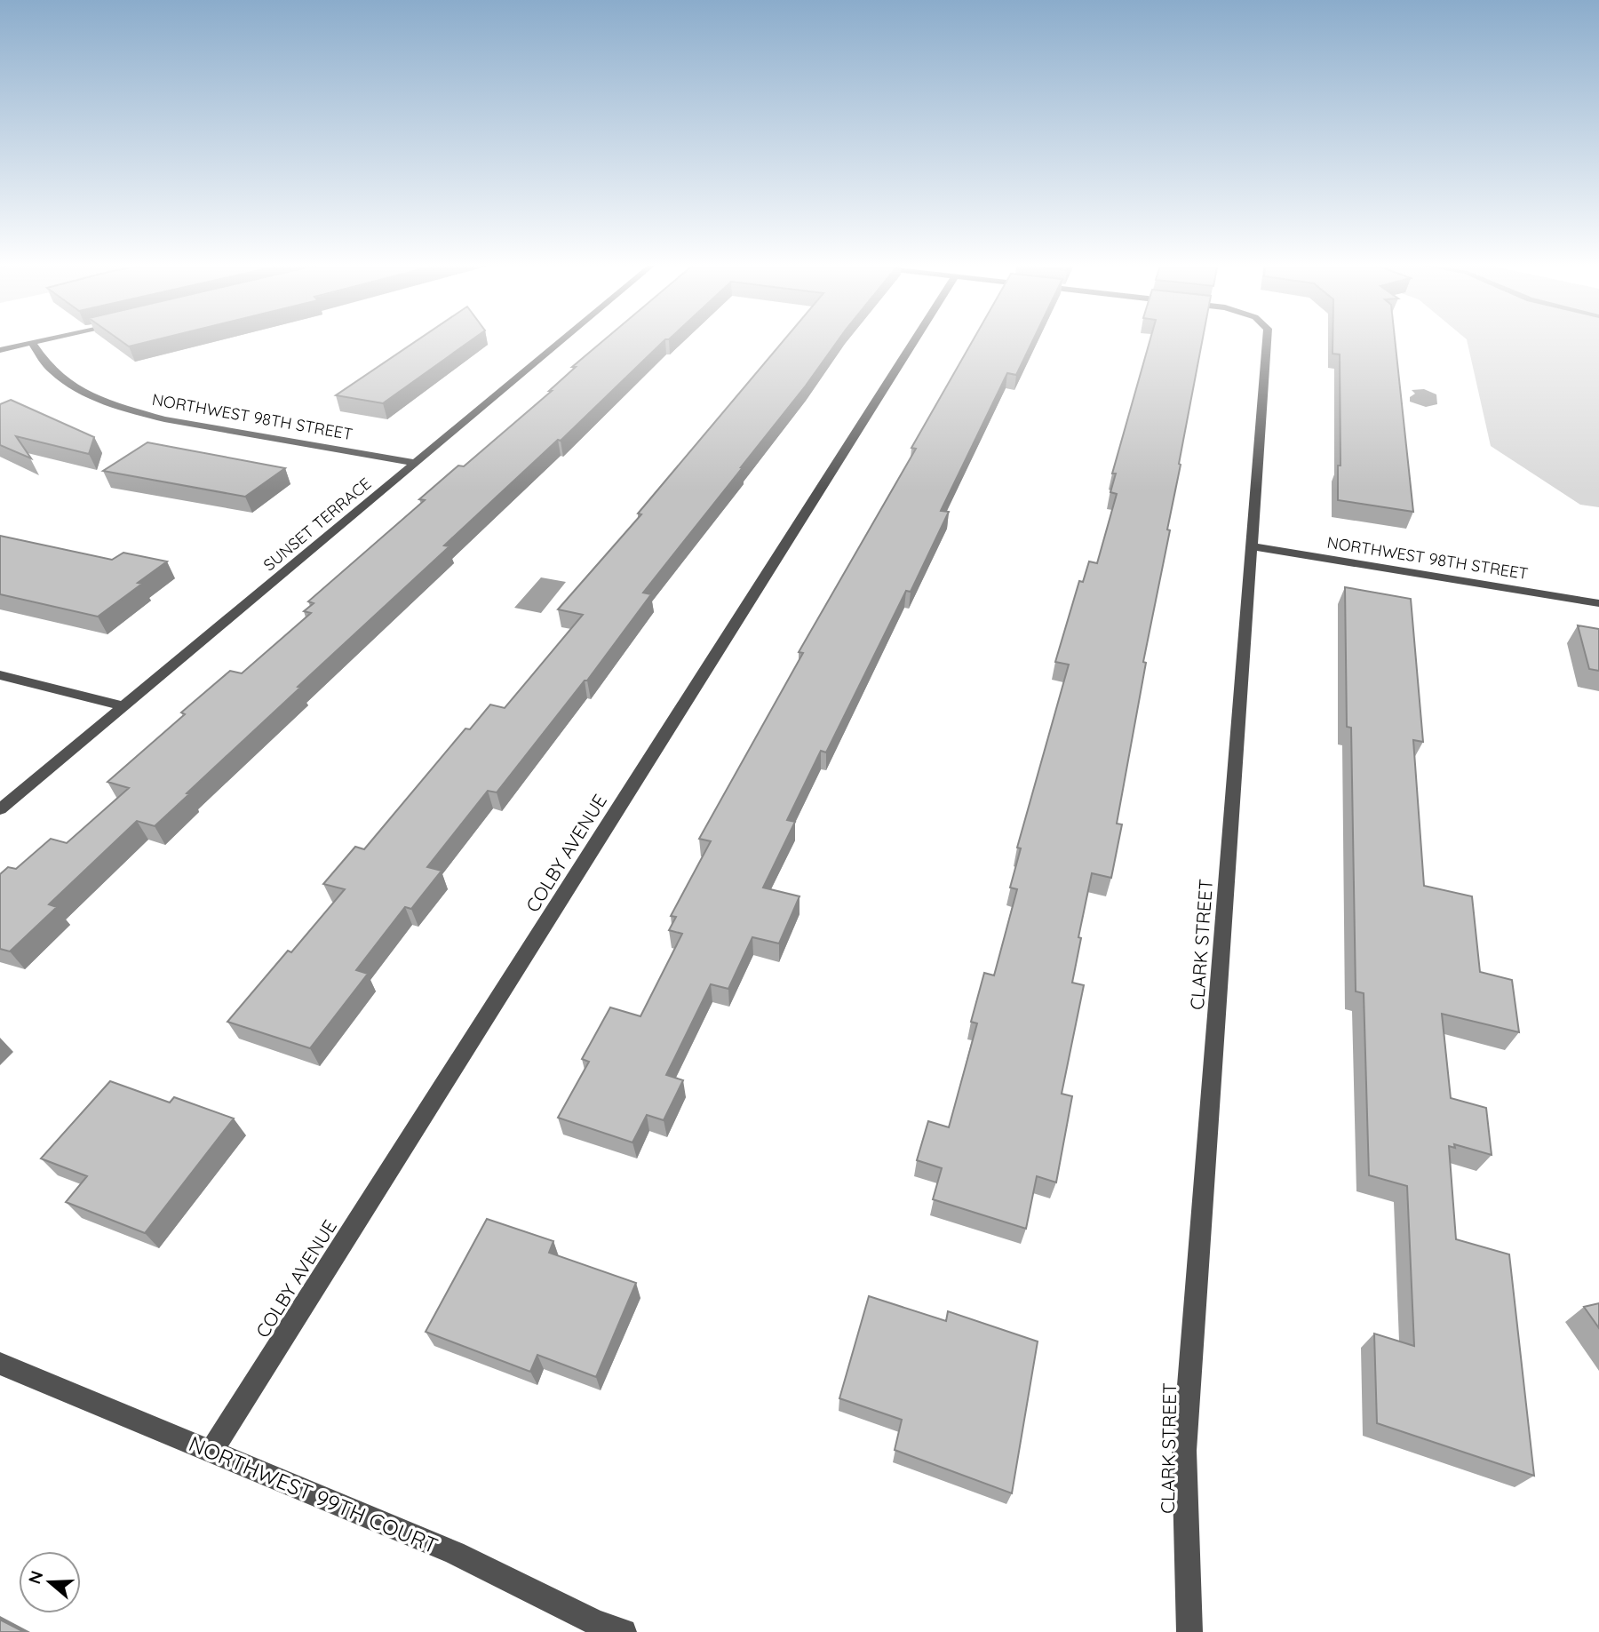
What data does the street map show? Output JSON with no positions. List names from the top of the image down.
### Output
{
  "streets": {
    "street": [
      "NORTHWEST 98TH STREET",
      "SUNSET TERRACE",
      "COLBY AVENUE",
      "CLARK STREET",
      "NORTHWEST 99TH COURT"
    ]
  },
  "crossings": [
    ["NORTHWEST 98TH STREET", "SUNSET TERRACE"],
    ["NORTHWEST 98TH STREET", "CLARK STREET"],
    ["COLBY AVENUE", "NORTHWEST 99TH COURT"]
  ],
  "north": "left"
}
